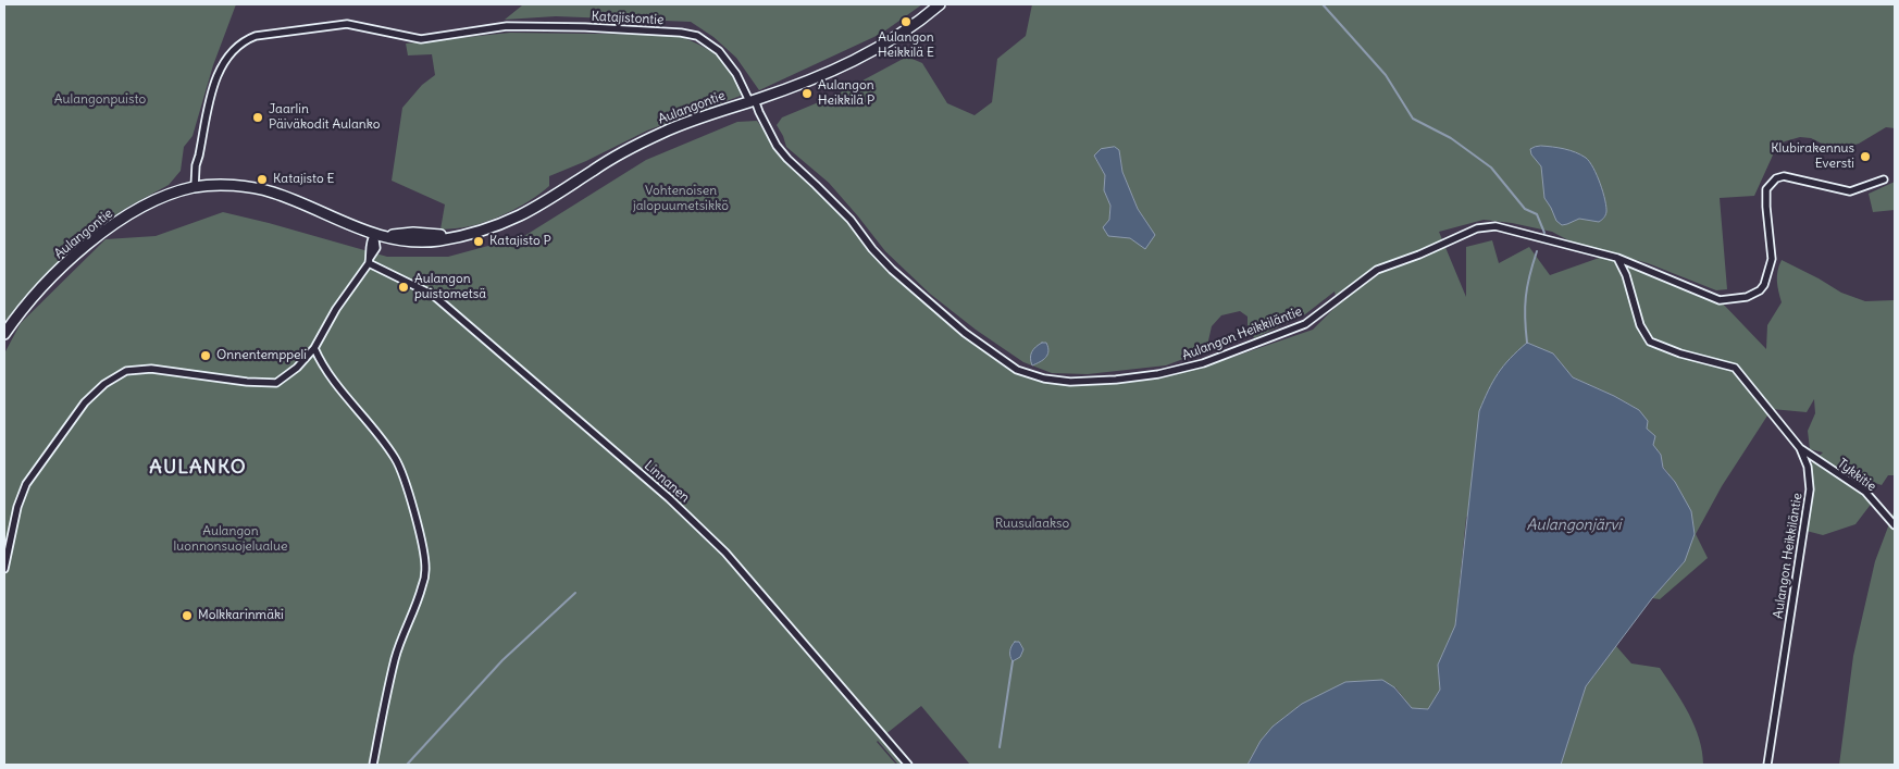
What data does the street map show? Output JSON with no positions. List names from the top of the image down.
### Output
{
  "streets": {
    "street": [
      "Katajistontie",
      "Aulangontie",
      "Aulangon Heikkiläntie",
      "Tykkitie",
      "Linnanen"
    ]
  },
  "crossings": [
    ["Katajistontie", "Aulangontie"],
    ["Katajistontie", "Aulangon Heikkiläntie"],
    ["Aulangontie", "Aulangon Heikkiläntie"],
    ["Aulangon Heikkiläntie", "Tykkitie"]
  ],
  "districts": ["AULANKO"],
  "water": ["Aulangonjärvi"],
  "parks": [
    "Aulangonpuisto",
    "Vohtenoisen jalopuumetsikkö",
    "Ruusulaakso",
    "Aulangon luonnonsuojelualue"
  ],
  "places": [
    "Aulangon Heikkilä E",
    "Aulangon Heikkilä P",
    "Jaarlin Päiväkodit Aulanko",
    "Klubirakennus Eversti",
    "Katajisto E",
    "Katajisto P",
    "Aulangon puistometsä",
    "Onnentemppeli",
    "Molkkarinmäki"
  ]
}
